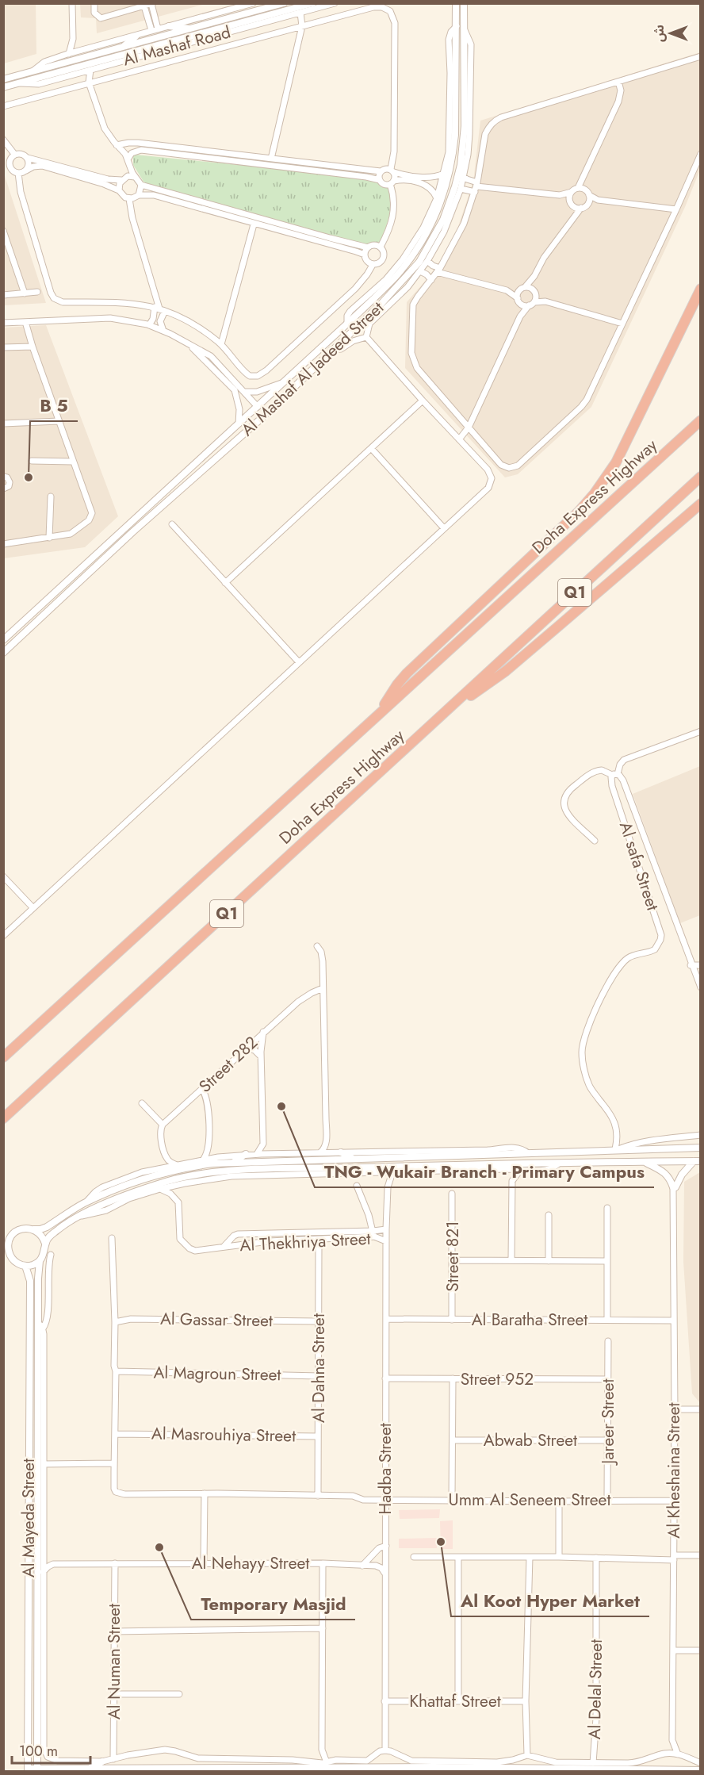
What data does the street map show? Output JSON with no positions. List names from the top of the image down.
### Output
{
  "streets": {
    "highway": ["Doha Express Highway", "Q1"],
    "street": [
      "Al Mashaf Road",
      "Al Mashaf Al Jadeed Street",
      "Al safa Street",
      "Street 282",
      "Al Thekhriya Street",
      "Street 821",
      "Al Gassar Street",
      "Al Baratha Street",
      "Al Dahna Street",
      "Al Magroun Street",
      "Street 952",
      "Jareer Street",
      "Al Masrouhiya Street",
      "Abwab Street",
      "Hadba Street",
      "Al Kheshaina Street",
      "Umm Al Seneem Street",
      "Al Mayeda Street",
      "Al Nehayy Street",
      "Al Numan Street",
      "Al Delal Street",
      "Khattaf Street"
    ]
  },
  "crossings": [
    ["Al Thekhriya Street", "Al Dahna Street"],
    ["Al Thekhriya Street", "Hadba Street"],
    ["Street 821", "Al Baratha Street"],
    ["Al Gassar Street", "Al Dahna Street"],
    ["Al Baratha Street", "Hadba Street"],
    ["Al Baratha Street", "Al Kheshaina Street"],
    ["Al Dahna Street", "Al Magroun Street"],
    ["Al Dahna Street", "Al Masrouhiya Street"],
    ["Al Dahna Street", "Umm Al Seneem Street"],
    ["Street 952", "Jareer Street"],
    ["Street 952", "Hadba Street"],
    ["Jareer Street", "Abwab Street"],
    ["Jareer Street", "Umm Al Seneem Street"],
    ["Hadba Street", "Umm Al Seneem Street"],
    ["Hadba Street", "Khattaf Street"],
    ["Al Kheshaina Street", "Umm Al Seneem Street"],
    ["Al Nehayy Street", "Al Numan Street"]
  ],
  "places": [
    "B 5",
    "TNG - Wukair Branch - Primary Campus",
    "Al Koot Hyper Market",
    "Temporary Masjid"
  ],
  "scale_bar": "100 m",
  "north": "left"
}
